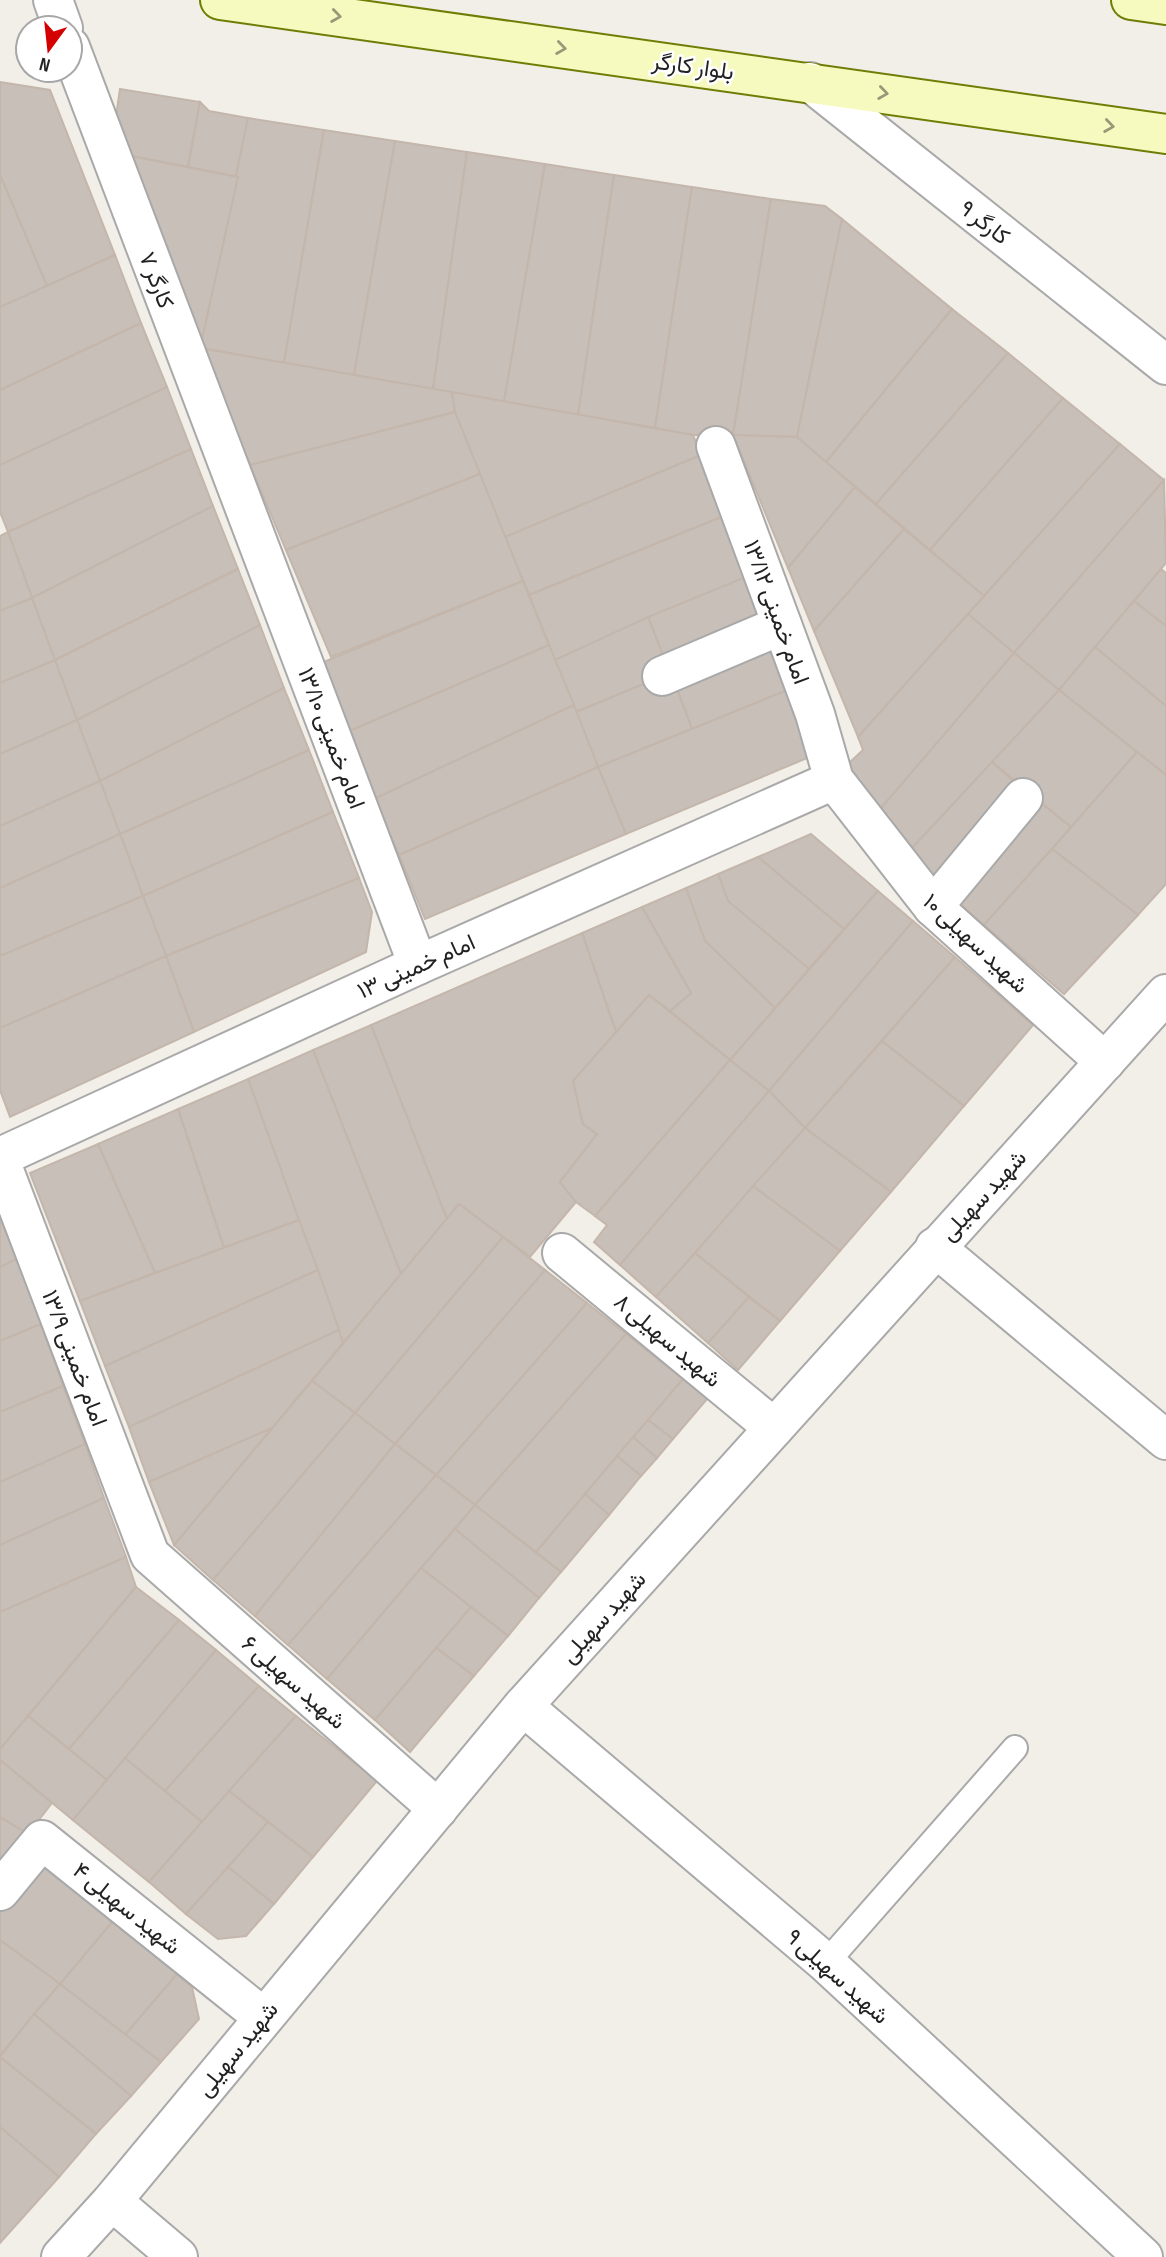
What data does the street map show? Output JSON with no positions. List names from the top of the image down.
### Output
{
  "streets": {
    "main road": ["بلوار کارگر"],
    "street": [
      "کارگر ۹",
      "کارگر ۷",
      "امام خمینی ۱۳/۱۲",
      "امام خمینی ۱۳/۱۰",
      "شهید سهیلی ۱۰",
      "امام خمینی ۱۳",
      "شهید سهیلی",
      "شهید سهیلی ۸",
      "امام خمینی ۱۳/۹",
      "شهید سهیلی ۶",
      "شهید سهیلی ۴",
      "شهید سهیلی ۹"
    ]
  },
  "crossings": [
    ["بلوار کارگر", "کارگر ۹"],
    ["کارگر ۷", "امام خمینی ۱۳/۱۰"],
    ["امام خمینی ۱۳/۱۲", "شهید سهیلی ۱۰"],
    ["امام خمینی ۱۳/۱۲", "امام خمینی ۱۳"],
    ["امام خمینی ۱۳/۱۰", "امام خمینی ۱۳"],
    ["شهید سهیلی ۱۰", "امام خمینی ۱۳"],
    ["شهید سهیلی ۱۰", "شهید سهیلی"],
    ["امام خمینی ۱۳", "امام خمینی ۱۳/۹"],
    ["شهید سهیلی", "شهید سهیلی ۸"],
    ["شهید سهیلی", "شهید سهیلی ۶"],
    ["شهید سهیلی", "شهید سهیلی ۴"],
    ["شهید سهیلی", "شهید سهیلی ۹"],
    ["امام خمینی ۱۳/۹", "شهید سهیلی ۶"]
  ],
  "one_way": ["بلوار کارگر"],
  "north": "bottom"
}
